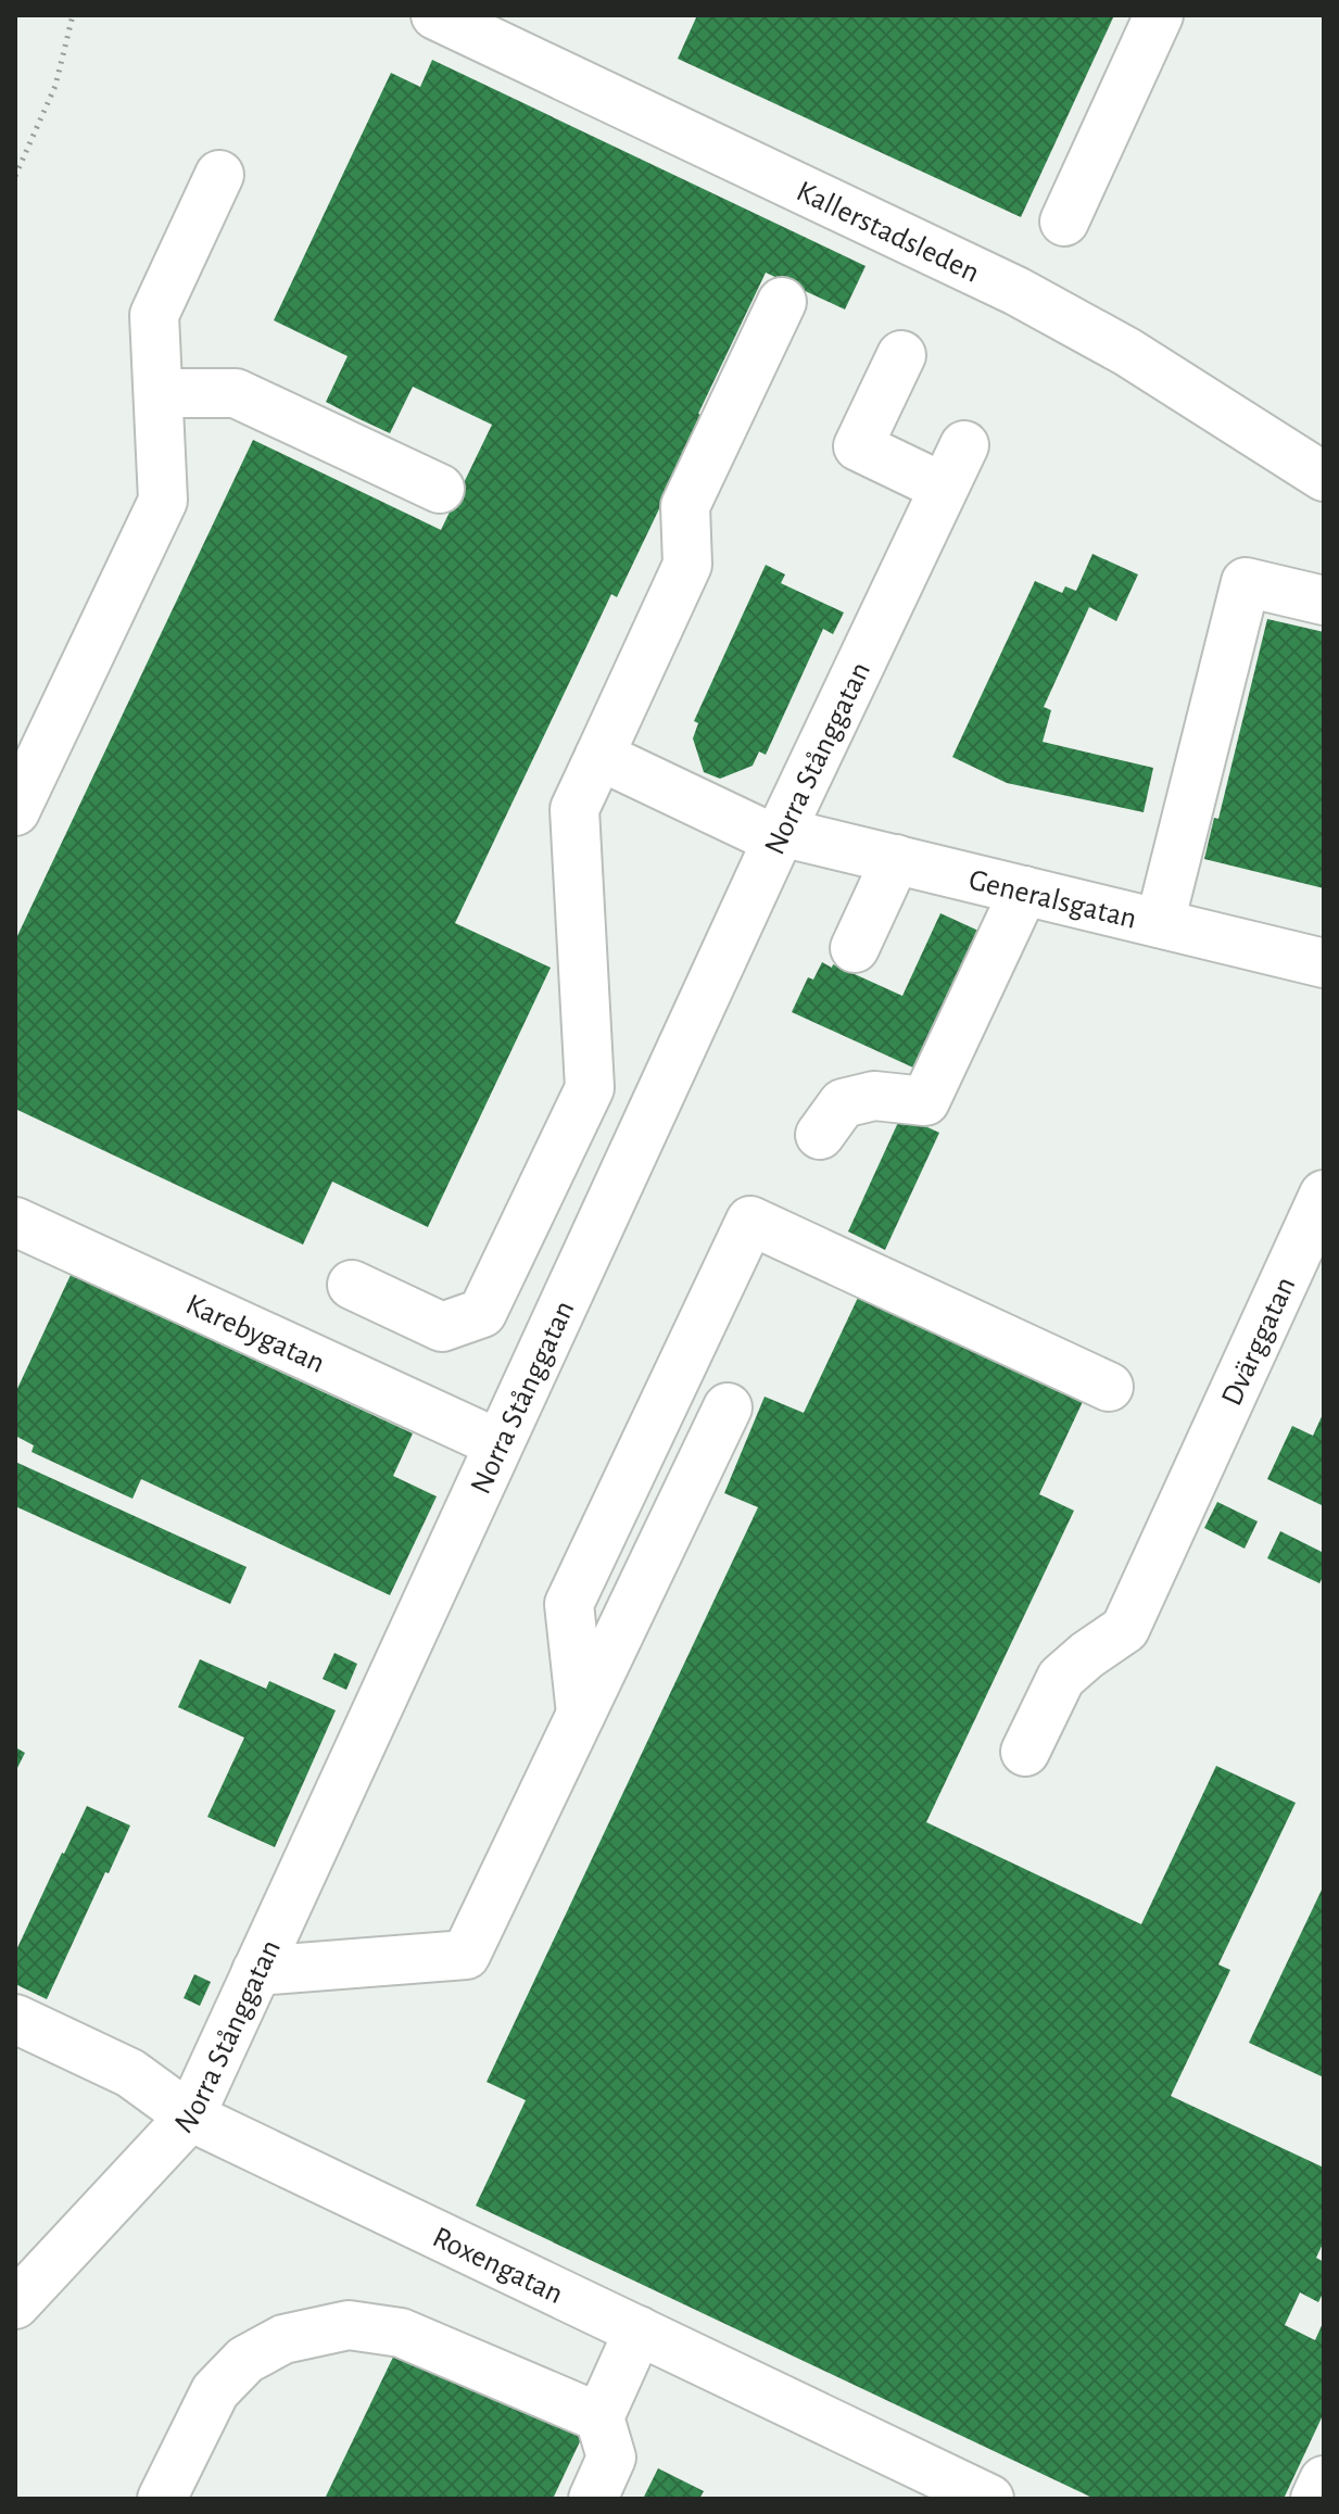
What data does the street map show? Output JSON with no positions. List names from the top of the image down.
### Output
{
  "streets": {
    "street": [
      "Kallerstadsleden",
      "Norra Stånggatan",
      "Generalsgatan",
      "Karebygatan",
      "Dvärggatan",
      "Roxengatan"
    ]
  },
  "crossings": [
    ["Norra Stånggatan", "Generalsgatan"],
    ["Norra Stånggatan", "Karebygatan"],
    ["Norra Stånggatan", "Roxengatan"]
  ]
}
